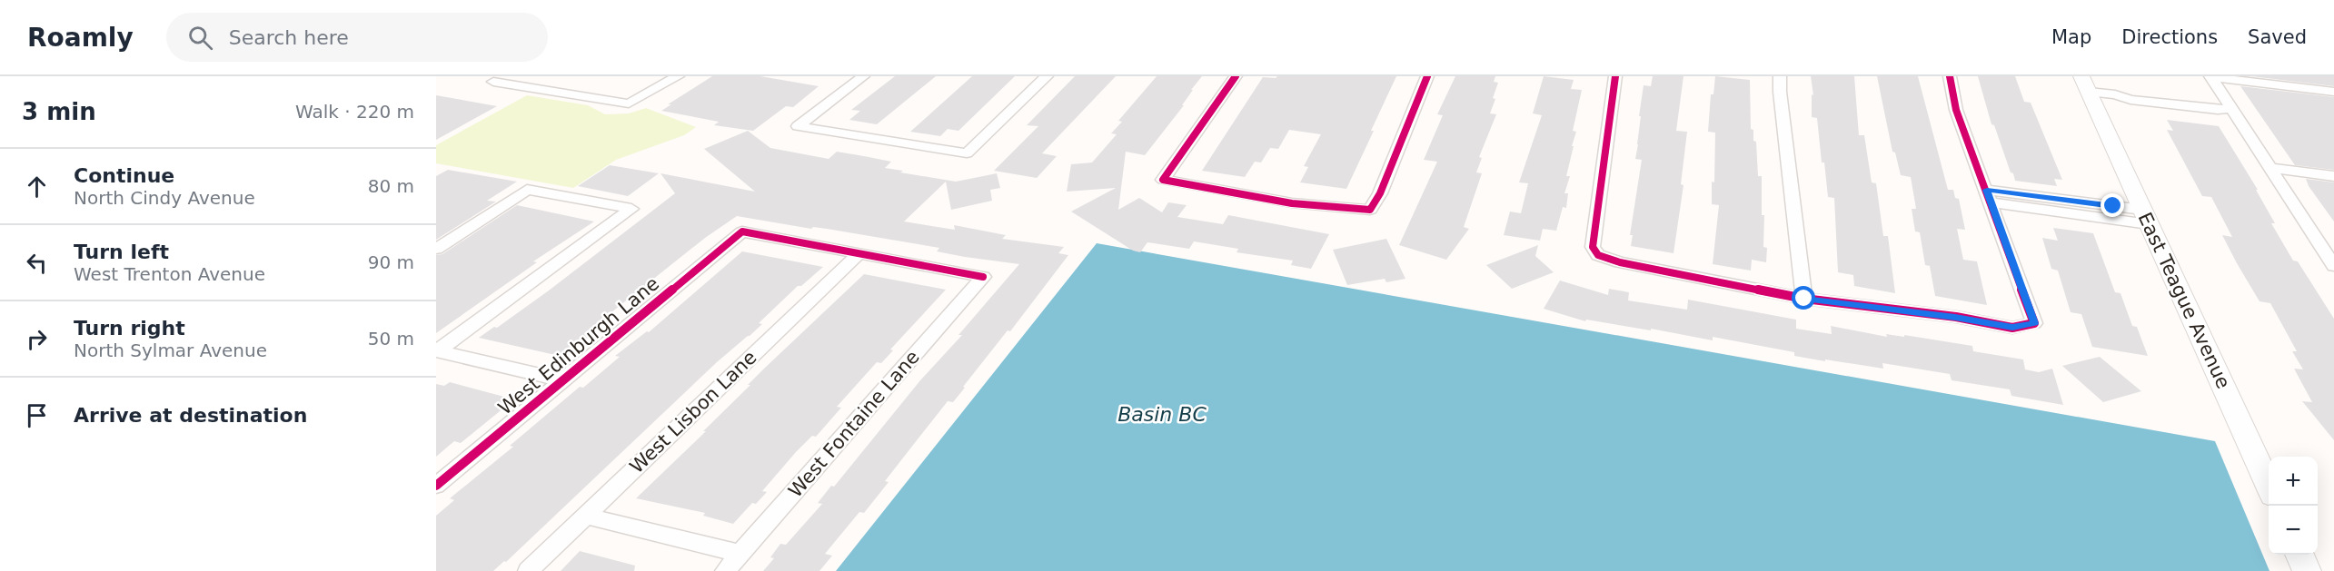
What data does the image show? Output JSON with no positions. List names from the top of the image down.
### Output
{
  "streets": {
    "street": [
      "East Teague Avenue",
      "West Edinburgh Lane",
      "West Lisbon Lane",
      "West Fontaine Lane"
    ]
  },
  "crossings": [
    ["West Edinburgh Lane", "West Lisbon Lane"],
    ["West Edinburgh Lane", "West Fontaine Lane"],
    ["West Lisbon Lane", "West Fontaine Lane"]
  ],
  "water": ["Basin BC"],
  "page": {
    "header": "Roamly",
    "search": "Search here",
    "nav": ["Map", "Directions", "Saved"],
    "heading": ["3 min", "Walk · 220 m"],
    "list": [
      ["Continue", "North Cindy Avenue", "80 m"],
      ["Turn left", "West Trenton Avenue", "90 m"],
      ["Turn right", "North Sylmar Avenue", "50 m"],
      "Arrive at destination"
    ],
    "map_buttons": ["+", "−"]
  }
}
